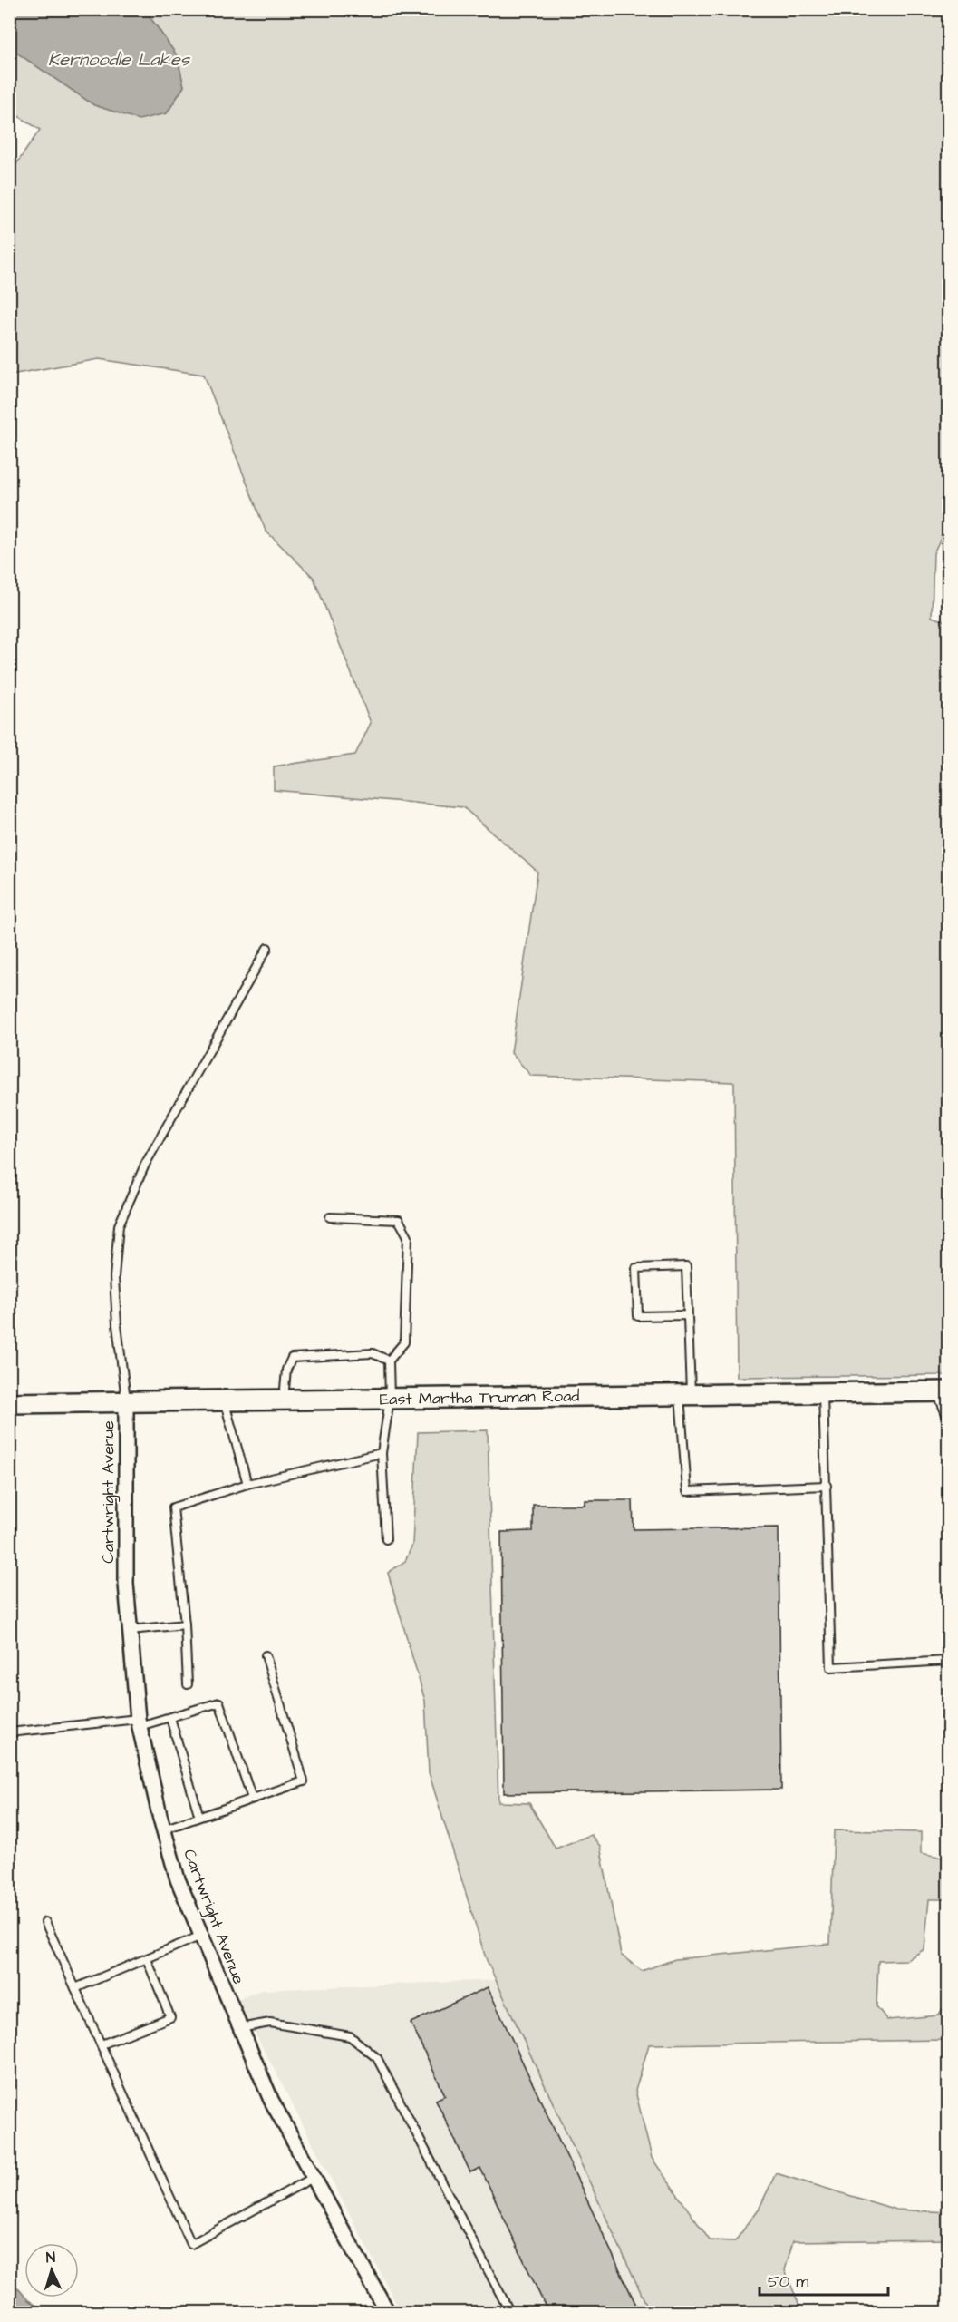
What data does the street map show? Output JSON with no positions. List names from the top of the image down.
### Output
{
  "streets": {
    "main road": ["East Martha Truman Road"],
    "street": ["Cartwright Avenue"]
  },
  "crossings": [
    ["East Martha Truman Road", "Cartwright Avenue"]
  ],
  "water": ["Kernoodle Lakes"],
  "scale_bar": "50 m",
  "north": "top"
}
